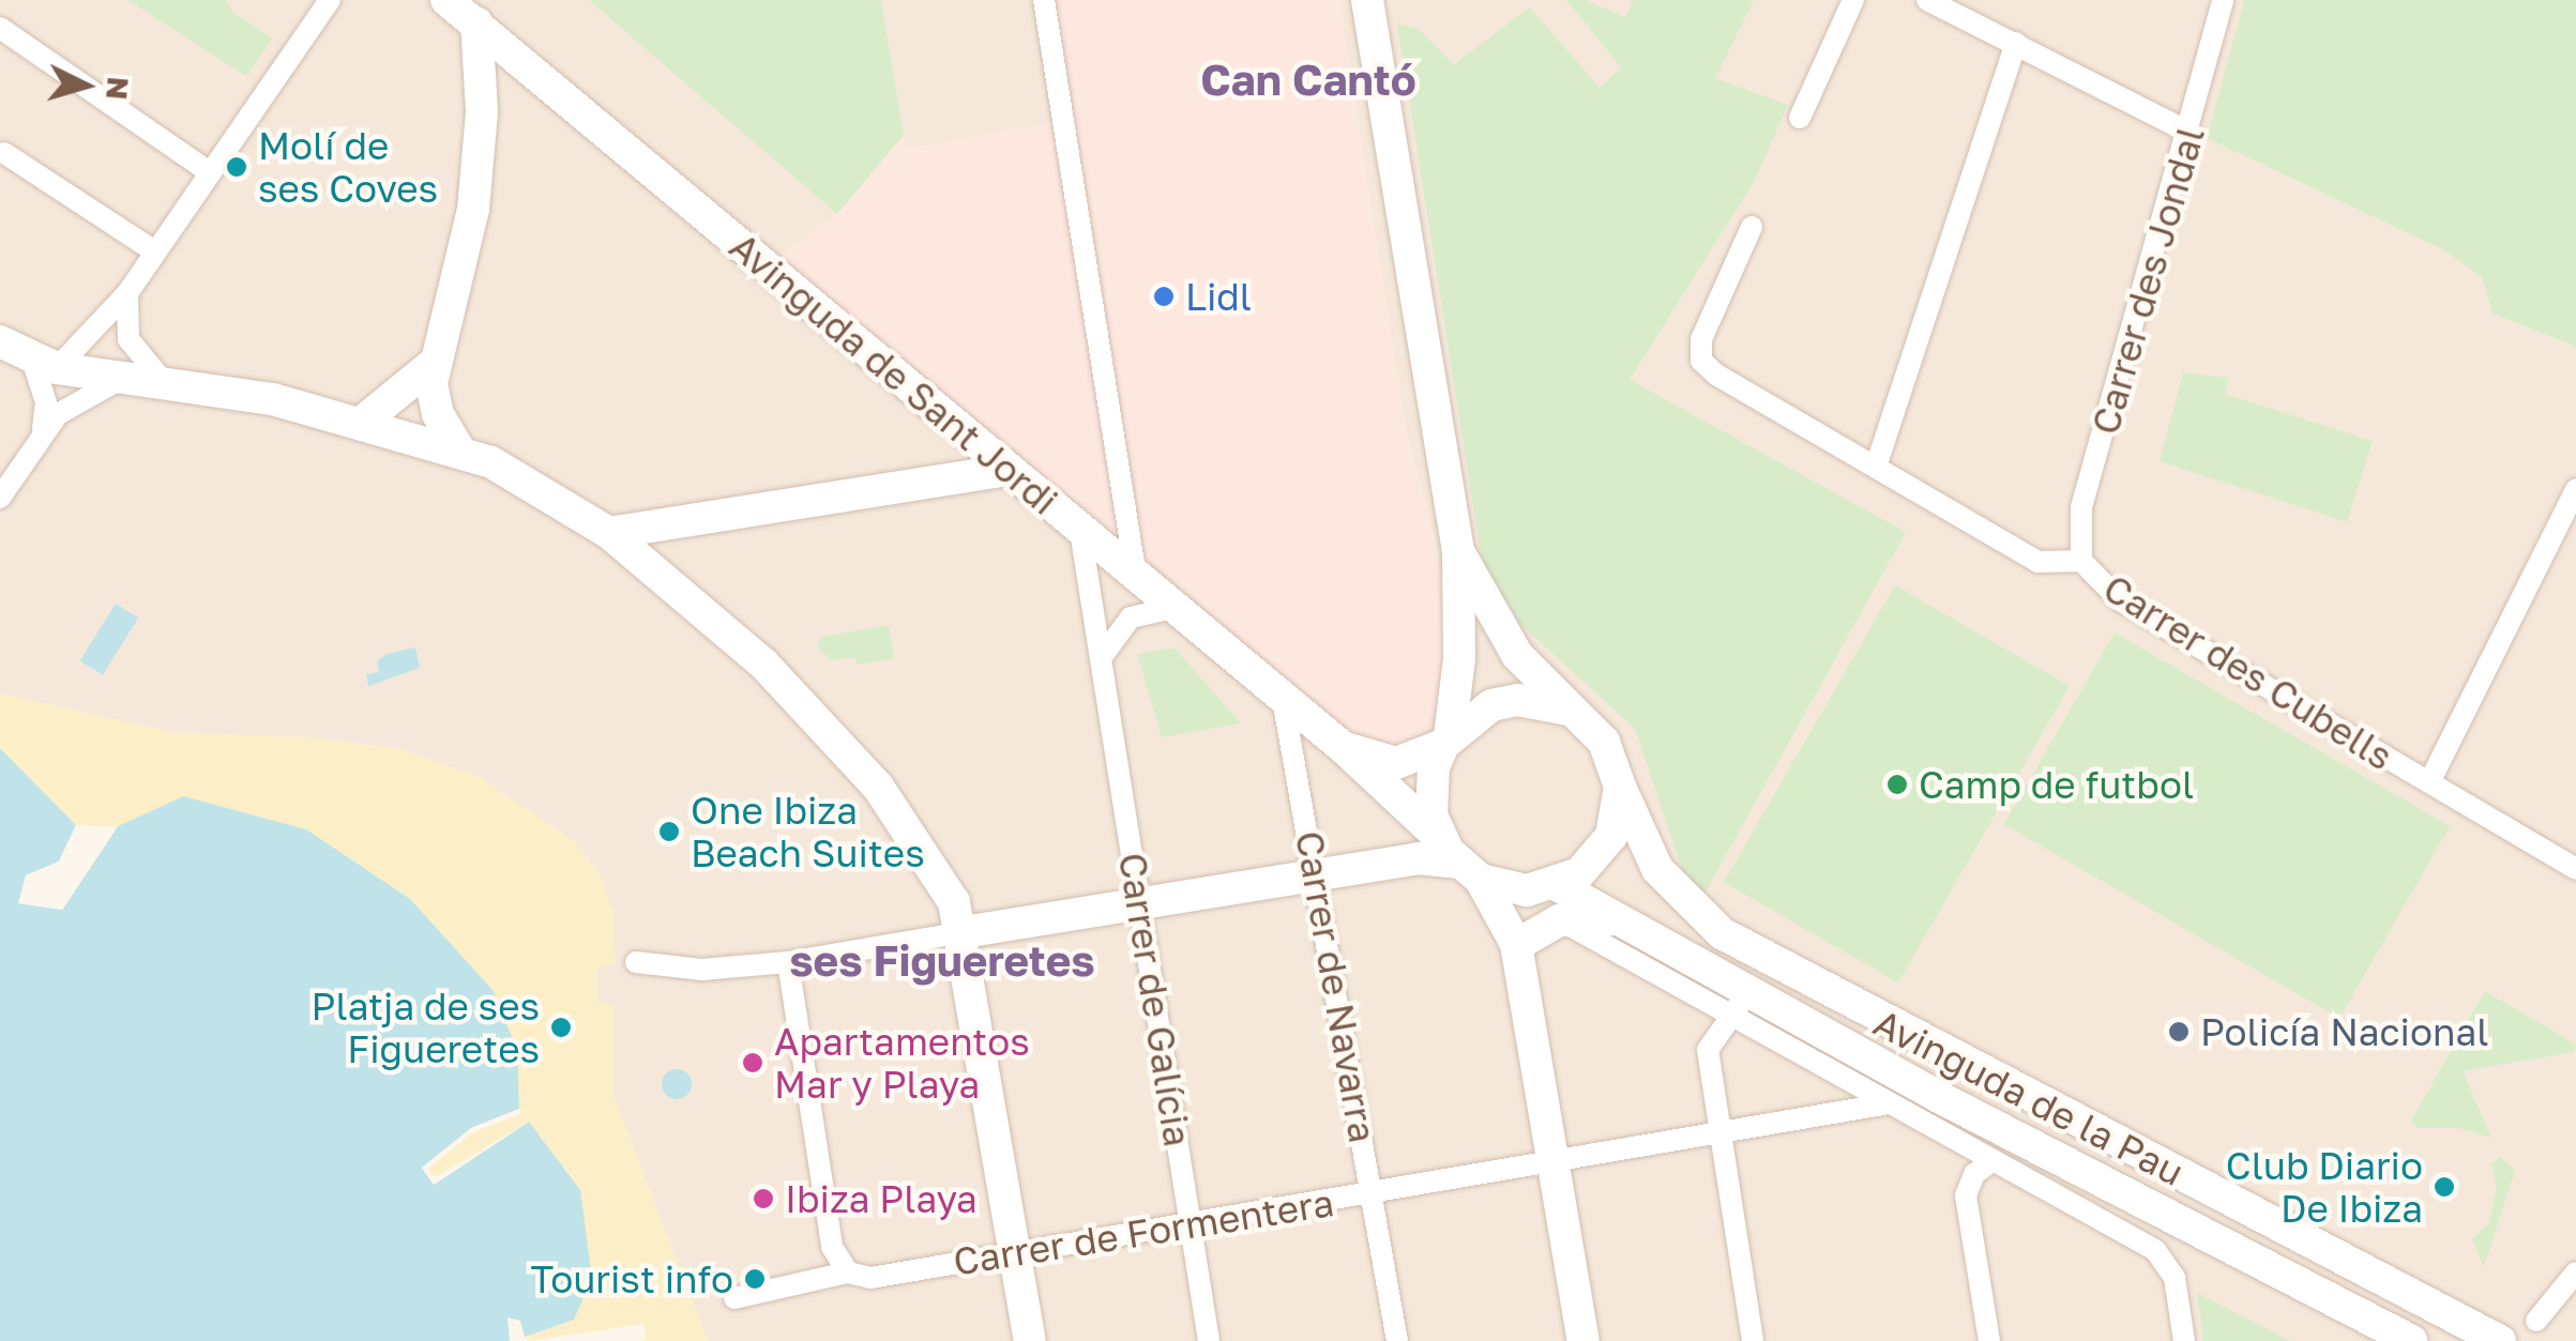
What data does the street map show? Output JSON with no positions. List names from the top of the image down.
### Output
{
  "streets": {
    "street": [
      "Carrer des Jondal",
      "Avinguda de Sant Jordi",
      "Carrer des Cubells",
      "Carrer de Navarra",
      "Carrer de Galícia",
      "Avinguda de la Pau",
      "Carrer de Formentera"
    ]
  },
  "crossings": [
    ["Carrer des Jondal", "Carrer des Cubells"],
    ["Avinguda de Sant Jordi", "Carrer de Navarra"],
    ["Avinguda de Sant Jordi", "Carrer de Galícia"],
    ["Avinguda de Sant Jordi", "Avinguda de la Pau"],
    ["Carrer de Navarra", "Carrer de Formentera"],
    ["Carrer de Galícia", "Carrer de Formentera"],
    ["Avinguda de la Pau", "Carrer de Formentera"]
  ],
  "districts": ["Can Cantó", "ses Figueretes"],
  "places": [
    "Molí de ses Coves",
    "Lidl",
    "Camp de futbol",
    "One Ibiza Beach Suites",
    "Platja de ses Figueretes",
    "Policía Nacional",
    "Apartamentos Mar y Playa",
    "Club Diario De Ibiza",
    "Ibiza Playa",
    "Tourist info"
  ],
  "north": "right"
}
